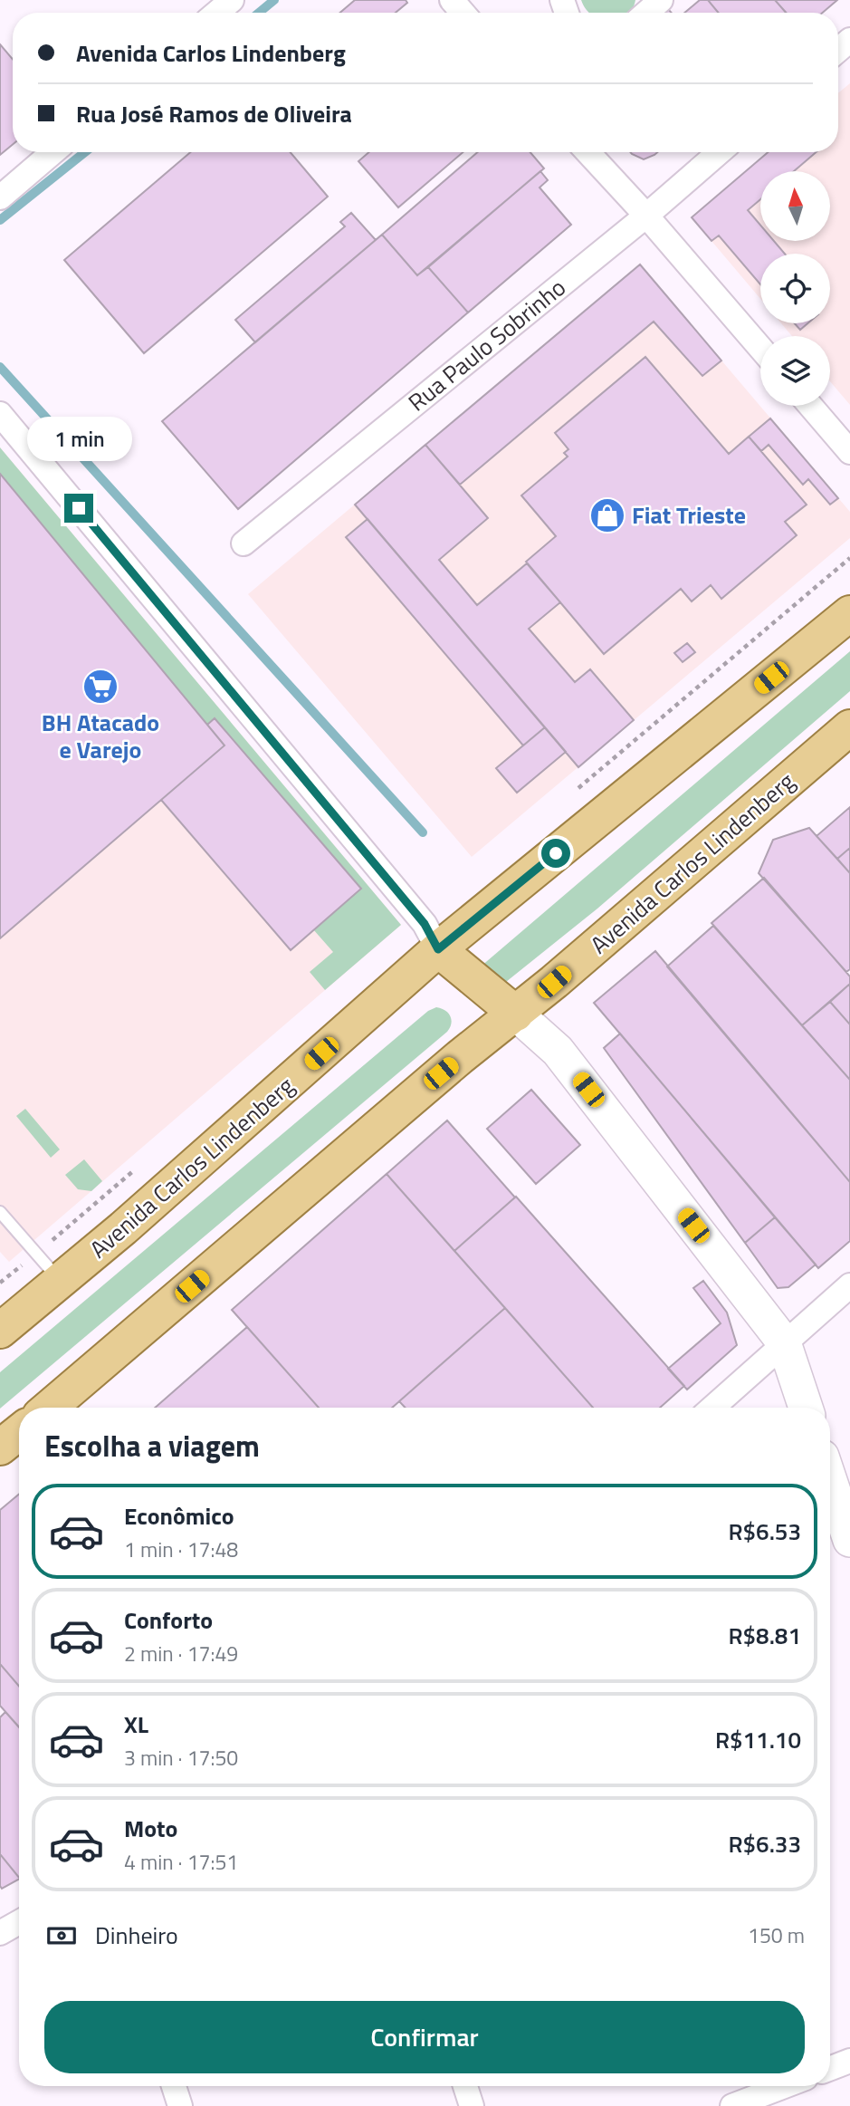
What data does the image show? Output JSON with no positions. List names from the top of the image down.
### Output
{
  "streets": {
    "main road": ["Avenida Carlos Lindenberg"],
    "street": ["Rua Paulo Sobrinho"]
  },
  "places": {
    "shop": ["Fiat Trieste"],
    "supermarket": ["BH Atacado e Varejo"]
  },
  "north": "top",
  "page": {
    "banner": ["Avenida Carlos Lindenberg", "Rua José Ramos de Oliveira"],
    "bubble": "1 min",
    "heading": "Escolha a viagem",
    "list": [
      {
        "name": "Econômico",
        "note": "1 min · 17:48",
        "value": "R$6.53"
      },
      {
        "name": "Conforto",
        "note": "2 min · 17:49",
        "value": "R$8.81"
      },
      {
        "name": "XL",
        "note": "3 min · 17:50",
        "value": "R$11.10"
      },
      {
        "name": "Moto",
        "note": "4 min · 17:51",
        "value": "R$6.33"
      }
    ],
    "pay": ["Dinheiro", "150 m"],
    "buttons": "Confirmar"
  }
}
